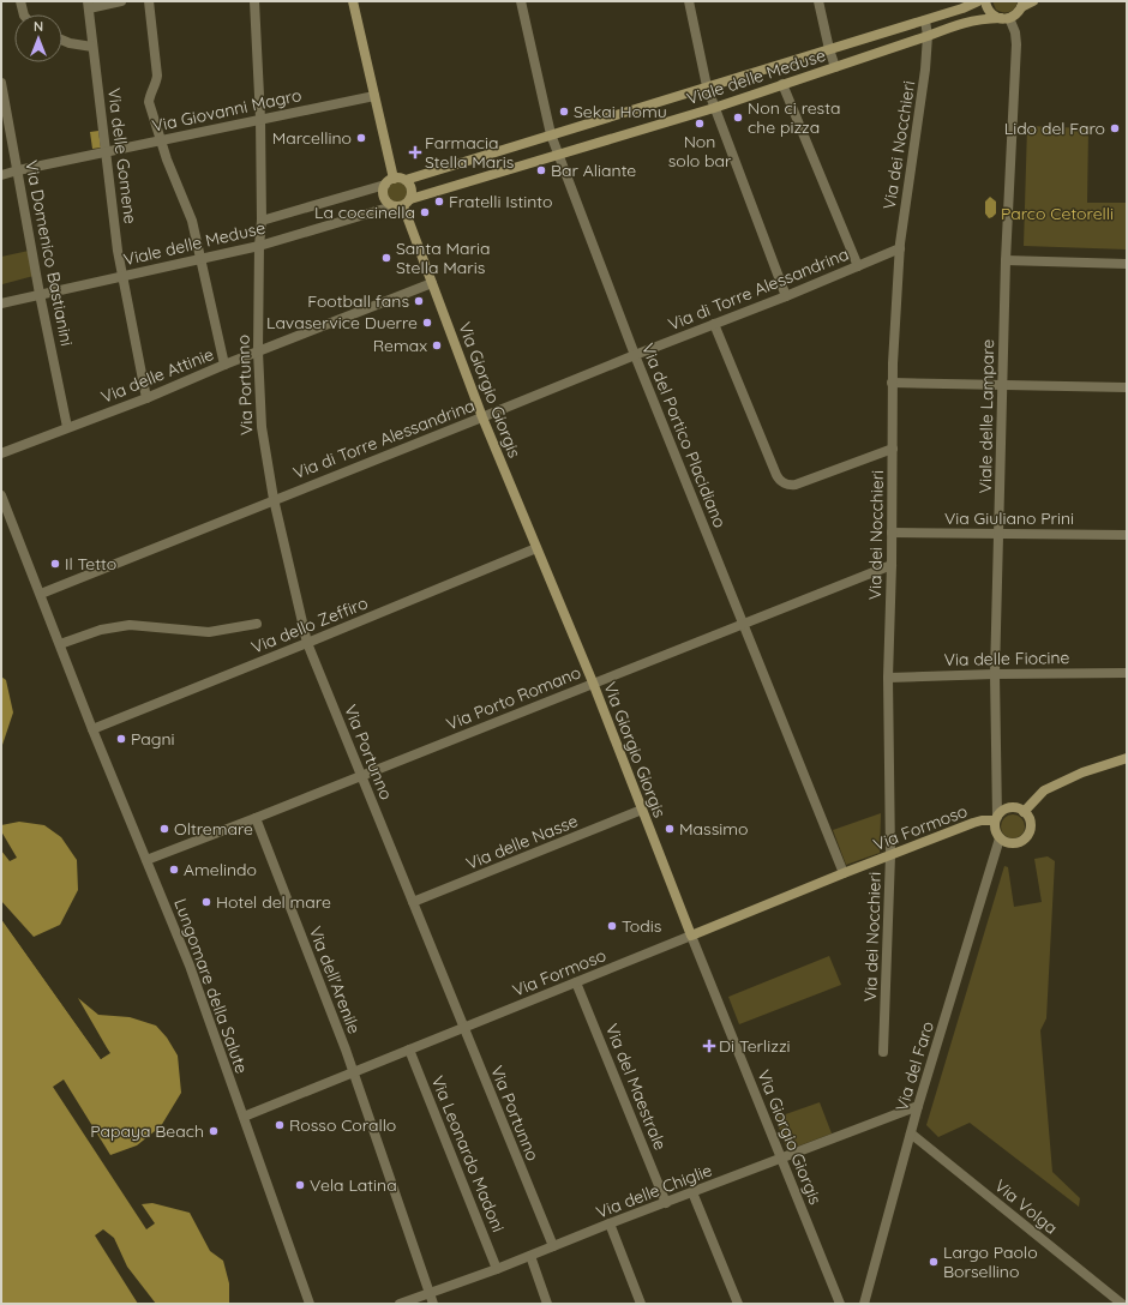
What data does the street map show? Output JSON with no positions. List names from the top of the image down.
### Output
{
  "streets": {
    "street": [
      "Viale delle Meduse",
      "Via Giovanni Magro",
      "Via dei Nocchieri",
      "Via delle Gomene",
      "Via Domenico Bastianini",
      "Via di Torre Alessandrina",
      "Via delle Attinie",
      "Via Portunno",
      "Via Giorgio Giorgis",
      "Viale delle Lampare",
      "Via del Portico Placidiano",
      "Via Giuliano Prini",
      "Via dello Zeffiro",
      "Via delle Fiocine",
      "Via Porto Romano",
      "Via Formoso",
      "Via delle Nasse",
      "Via dell'Arenile",
      "Lungomare della Salute",
      "Via del Faro",
      "Via del Maestrale",
      "Via Leonardo Madoni",
      "Via delle Chiglie",
      "Via Volga"
    ]
  },
  "crossings": [
    ["Viale delle Meduse", "Via dei Nocchieri"],
    ["Viale delle Meduse", "Via delle Gomene"],
    ["Viale delle Meduse", "Via Domenico Bastianini"],
    ["Viale delle Meduse", "Via Portunno"],
    ["Viale delle Meduse", "Via Giorgio Giorgis"],
    ["Viale delle Meduse", "Viale delle Lampare"],
    ["Viale delle Meduse", "Via del Portico Placidiano"],
    ["Via Giovanni Magro", "Via delle Gomene"],
    ["Via Giovanni Magro", "Via Domenico Bastianini"],
    ["Via Giovanni Magro", "Via Portunno"],
    ["Via dei Nocchieri", "Via di Torre Alessandrina"],
    ["Via dei Nocchieri", "Via Giuliano Prini"],
    ["Via dei Nocchieri", "Via delle Fiocine"],
    ["Via dei Nocchieri", "Via Porto Romano"],
    ["Via dei Nocchieri", "Via Formoso"],
    ["Via delle Gomene", "Via delle Attinie"],
    ["Via Domenico Bastianini", "Via delle Attinie"],
    ["Via di Torre Alessandrina", "Via Portunno"],
    ["Via di Torre Alessandrina", "Via Giorgio Giorgis"],
    ["Via di Torre Alessandrina", "Via del Portico Placidiano"],
    ["Via di Torre Alessandrina", "Lungomare della Salute"],
    ["Via delle Attinie", "Via Portunno"],
    ["Via delle Attinie", "Via Giorgio Giorgis"],
    ["Via Portunno", "Via dello Zeffiro"],
    ["Via Portunno", "Via Porto Romano"],
    ["Via Portunno", "Via Formoso"],
    ["Via Portunno", "Via delle Nasse"],
    ["Via Portunno", "Via delle Chiglie"],
    ["Via Giorgio Giorgis", "Via dello Zeffiro"],
    ["Via Giorgio Giorgis", "Via Porto Romano"],
    ["Via Giorgio Giorgis", "Via Formoso"],
    ["Via Giorgio Giorgis", "Via delle Nasse"],
    ["Via Giorgio Giorgis", "Via delle Chiglie"],
    ["Viale delle Lampare", "Via Giuliano Prini"],
    ["Viale delle Lampare", "Via delle Fiocine"],
    ["Viale delle Lampare", "Via Formoso"],
    ["Viale delle Lampare", "Via del Faro"],
    ["Via del Portico Placidiano", "Via Porto Romano"],
    ["Via del Portico Placidiano", "Via Formoso"],
    ["Via dello Zeffiro", "Lungomare della Salute"],
    ["Via Porto Romano", "Via dell'Arenile"],
    ["Via Porto Romano", "Lungomare della Salute"],
    ["Via Formoso", "Via dell'Arenile"],
    ["Via Formoso", "Lungomare della Salute"],
    ["Via Formoso", "Via del Faro"],
    ["Via Formoso", "Via del Maestrale"],
    ["Via Formoso", "Via Leonardo Madoni"],
    ["Via dell'Arenile", "Via delle Chiglie"],
    ["Via del Faro", "Via delle Chiglie"],
    ["Via del Faro", "Via Volga"],
    ["Via del Maestrale", "Via delle Chiglie"],
    ["Via Leonardo Madoni", "Via delle Chiglie"]
  ],
  "parks": ["Parco Cetorelli"],
  "places": {
    "other": [
      "Sekai Homu",
      "Non ci resta che pizza",
      "Non solo bar",
      "Lido del Faro",
      "Marcellino",
      "Bar Aliante",
      "Fratelli Istinto",
      "La coccinella",
      "Santa Maria Stella Maris",
      "Football fans",
      "Lavaservice Duerre",
      "Remax",
      "Il Tetto",
      "Pagni",
      "Oltremare",
      "Massimo",
      "Amelindo",
      "Hotel del mare",
      "Todis",
      "Rosso Corallo",
      "Papaya Beach",
      "Vela Latina",
      "Largo Paolo Borsellino"
    ],
    "health": ["Farmacia Stella Maris", "Di Terlizzi"]
  },
  "north": "top"
}
